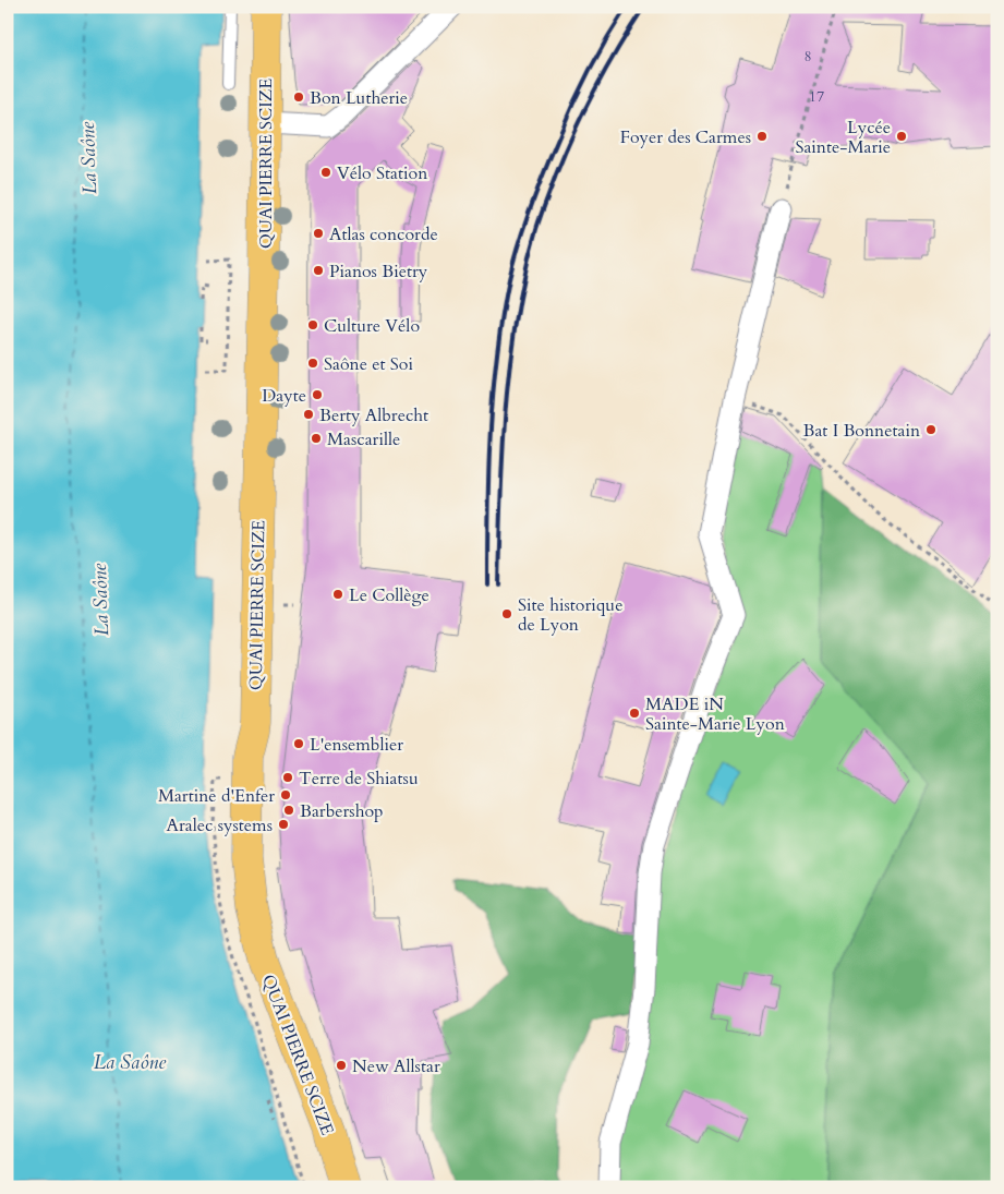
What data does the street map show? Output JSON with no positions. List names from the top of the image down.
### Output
{
  "streets": {
    "main road": ["QUAI PIERRE SCIZE"]
  },
  "water": ["La Saône"],
  "places": [
    "Bon Lutherie",
    "Foyer des Carmes",
    "Lycée Sainte-Marie",
    "Vélo Station",
    "Atlas concorde",
    "Pianos Bietry",
    "Culture Vélo",
    "Saône et Soi",
    "Dayte",
    "Berty Albrecht",
    "Bat I Bonnetain",
    "Mascarille",
    "Le Collège",
    "Site historique de Lyon",
    "MADE iN Sainte-Marie Lyon",
    "L'ensemblier",
    "Terre de Shiatsu",
    "Martine d'Enfer",
    "Barbershop",
    "Aralec systems",
    "New Allstar"
  ],
  "house_numbers": ["8", "17"]
}
